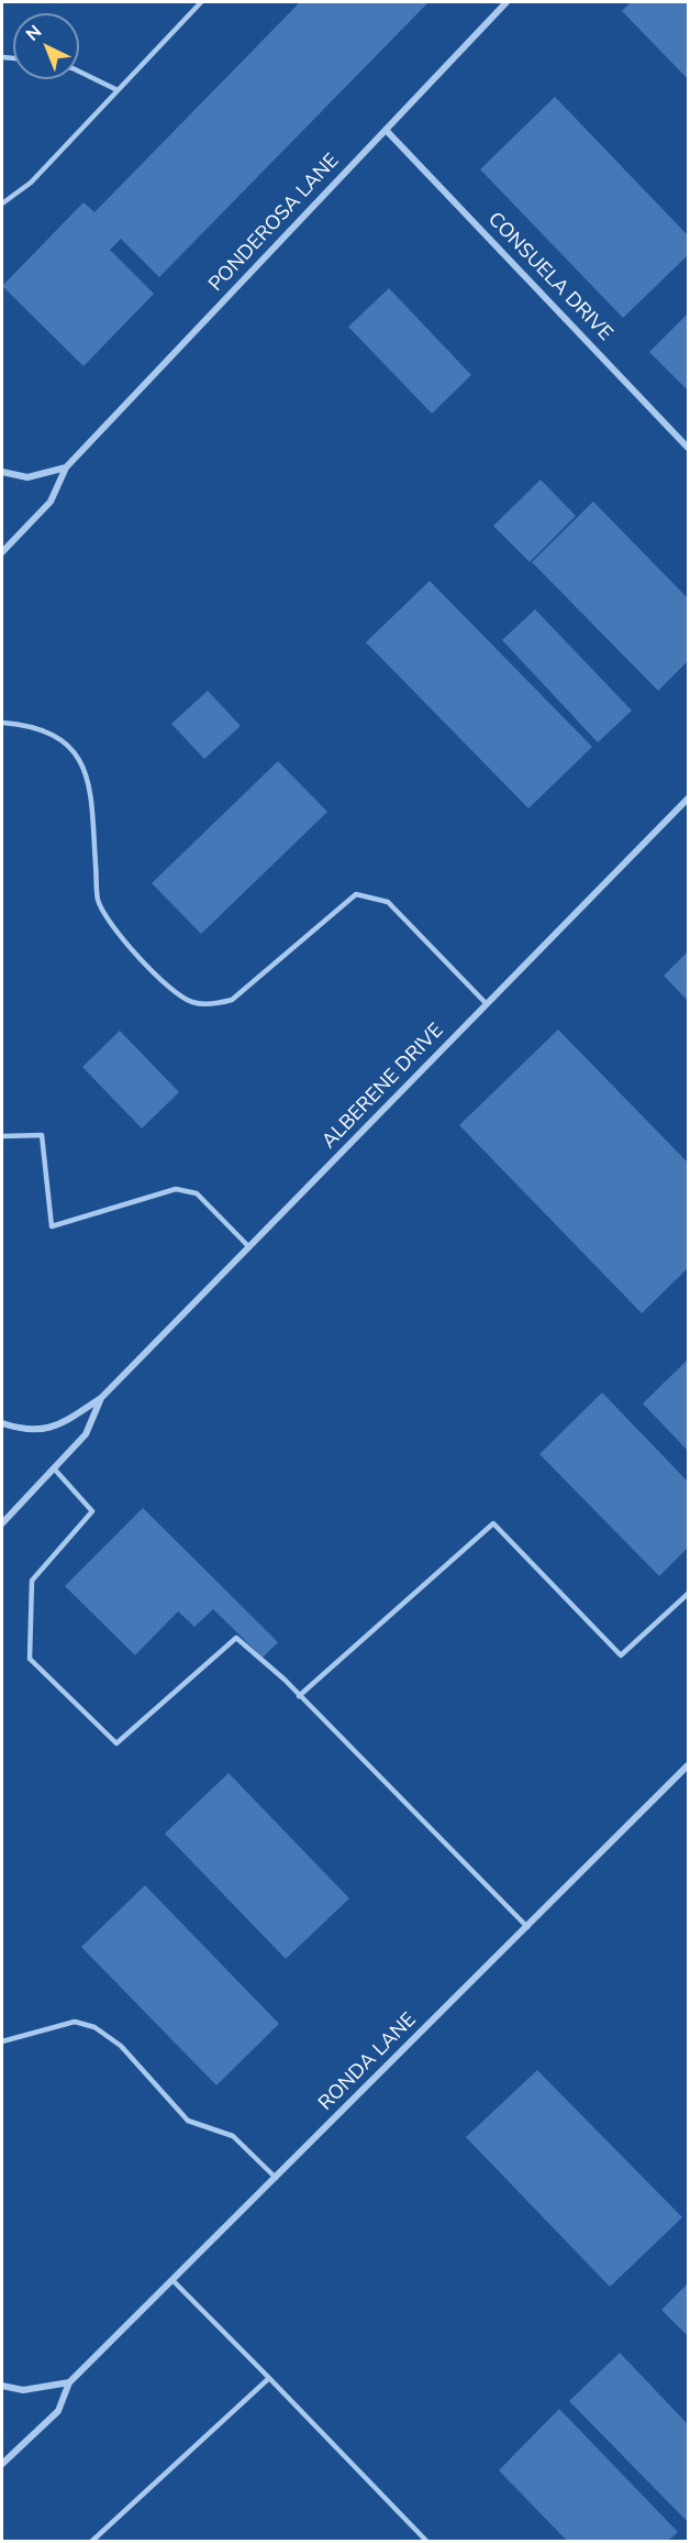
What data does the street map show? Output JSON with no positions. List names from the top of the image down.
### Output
{
  "streets": {
    "street": [
      "PONDEROSA LANE",
      "CONSUELA DRIVE",
      "ALBERENE DRIVE",
      "RONDA LANE"
    ]
  },
  "crossings": [
    ["PONDEROSA LANE", "CONSUELA DRIVE"]
  ],
  "north": "top left"
}
